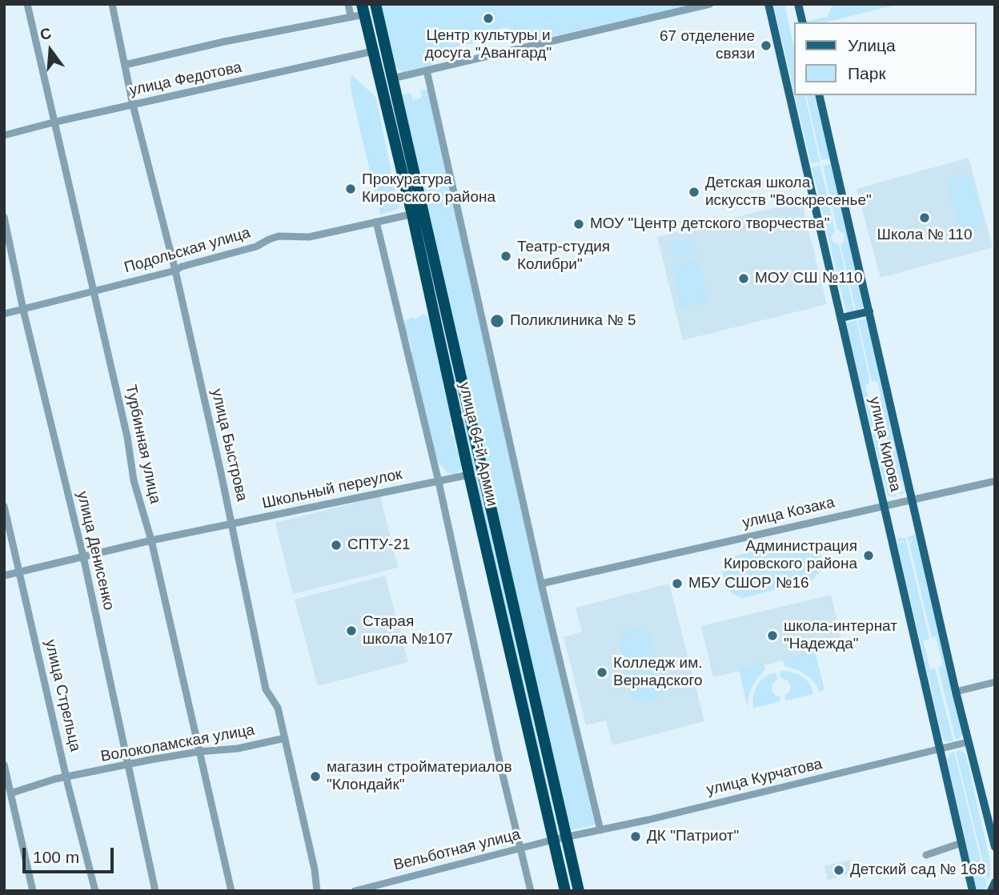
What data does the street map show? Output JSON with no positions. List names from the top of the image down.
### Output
{
  "streets": {
    "highway": ["улица 64-й Армии"],
    "main road": ["улица Кирова"],
    "street": [
      "улица Федотова",
      "Подольская улица",
      "Турбинная улица",
      "улица Быстрова",
      "Школьный переулок",
      "улица Козака",
      "улица Денисенко",
      "улица Стрельца",
      "Волоколамская улица",
      "улица Курчатова",
      "Вельботная улица"
    ]
  },
  "crossings": [
    ["улица Федотова", "Турбинная улица"],
    ["улица Федотова", "улица 64-й Армии"],
    ["улица Федотова", "улица Быстрова"],
    ["Подольская улица", "Турбинная улица"],
    ["Подольская улица", "улица 64-й Армии"],
    ["Подольская улица", "улица Быстрова"],
    ["Подольская улица", "улица Денисенко"],
    ["Турбинная улица", "Школьный переулок"],
    ["Турбинная улица", "Волоколамская улица"],
    ["улица 64-й Армии", "Школьный переулок"],
    ["улица 64-й Армии", "улица Курчатова"],
    ["улица 64-й Армии", "Вельботная улица"],
    ["улица Кирова", "улица Козака"],
    ["улица Кирова", "улица Курчатова"],
    ["улица Быстрова", "Школьный переулок"],
    ["улица Быстрова", "Волоколамская улица"],
    ["Школьный переулок", "улица Денисенко"],
    ["Школьный переулок", "улица Стрельца"],
    ["улица Денисенко", "Волоколамская улица"],
    ["улица Стрельца", "Волоколамская улица"],
    ["улица Курчатова", "Вельботная улица"]
  ],
  "places": [
    "Центр культуры и досуга \"Авангард\"",
    "67 отделение связи",
    "Прокуратура Кировского района",
    "Детская школа искусств \"Воскресенье\"",
    "Школа № 110",
    "МОУ \"Центр детского творчества\"",
    "Театр-студия Колибри\"",
    "МОУ СШ №110",
    "Поликлиника № 5",
    "СПТУ-21",
    "Администрация Кировского района",
    "МБУ СШОР №16",
    "Старая школа №107",
    "школа-интернат \"Надежда\"",
    "Колледж им. Вернадского",
    "магазин стройматериалов \"Клондайк\"",
    "ДК \"Патриот\"",
    "Детский сад № 168"
  ],
  "legend": ["Улица", "Парк"],
  "scale_bar": "100 m",
  "north": "top"
}
